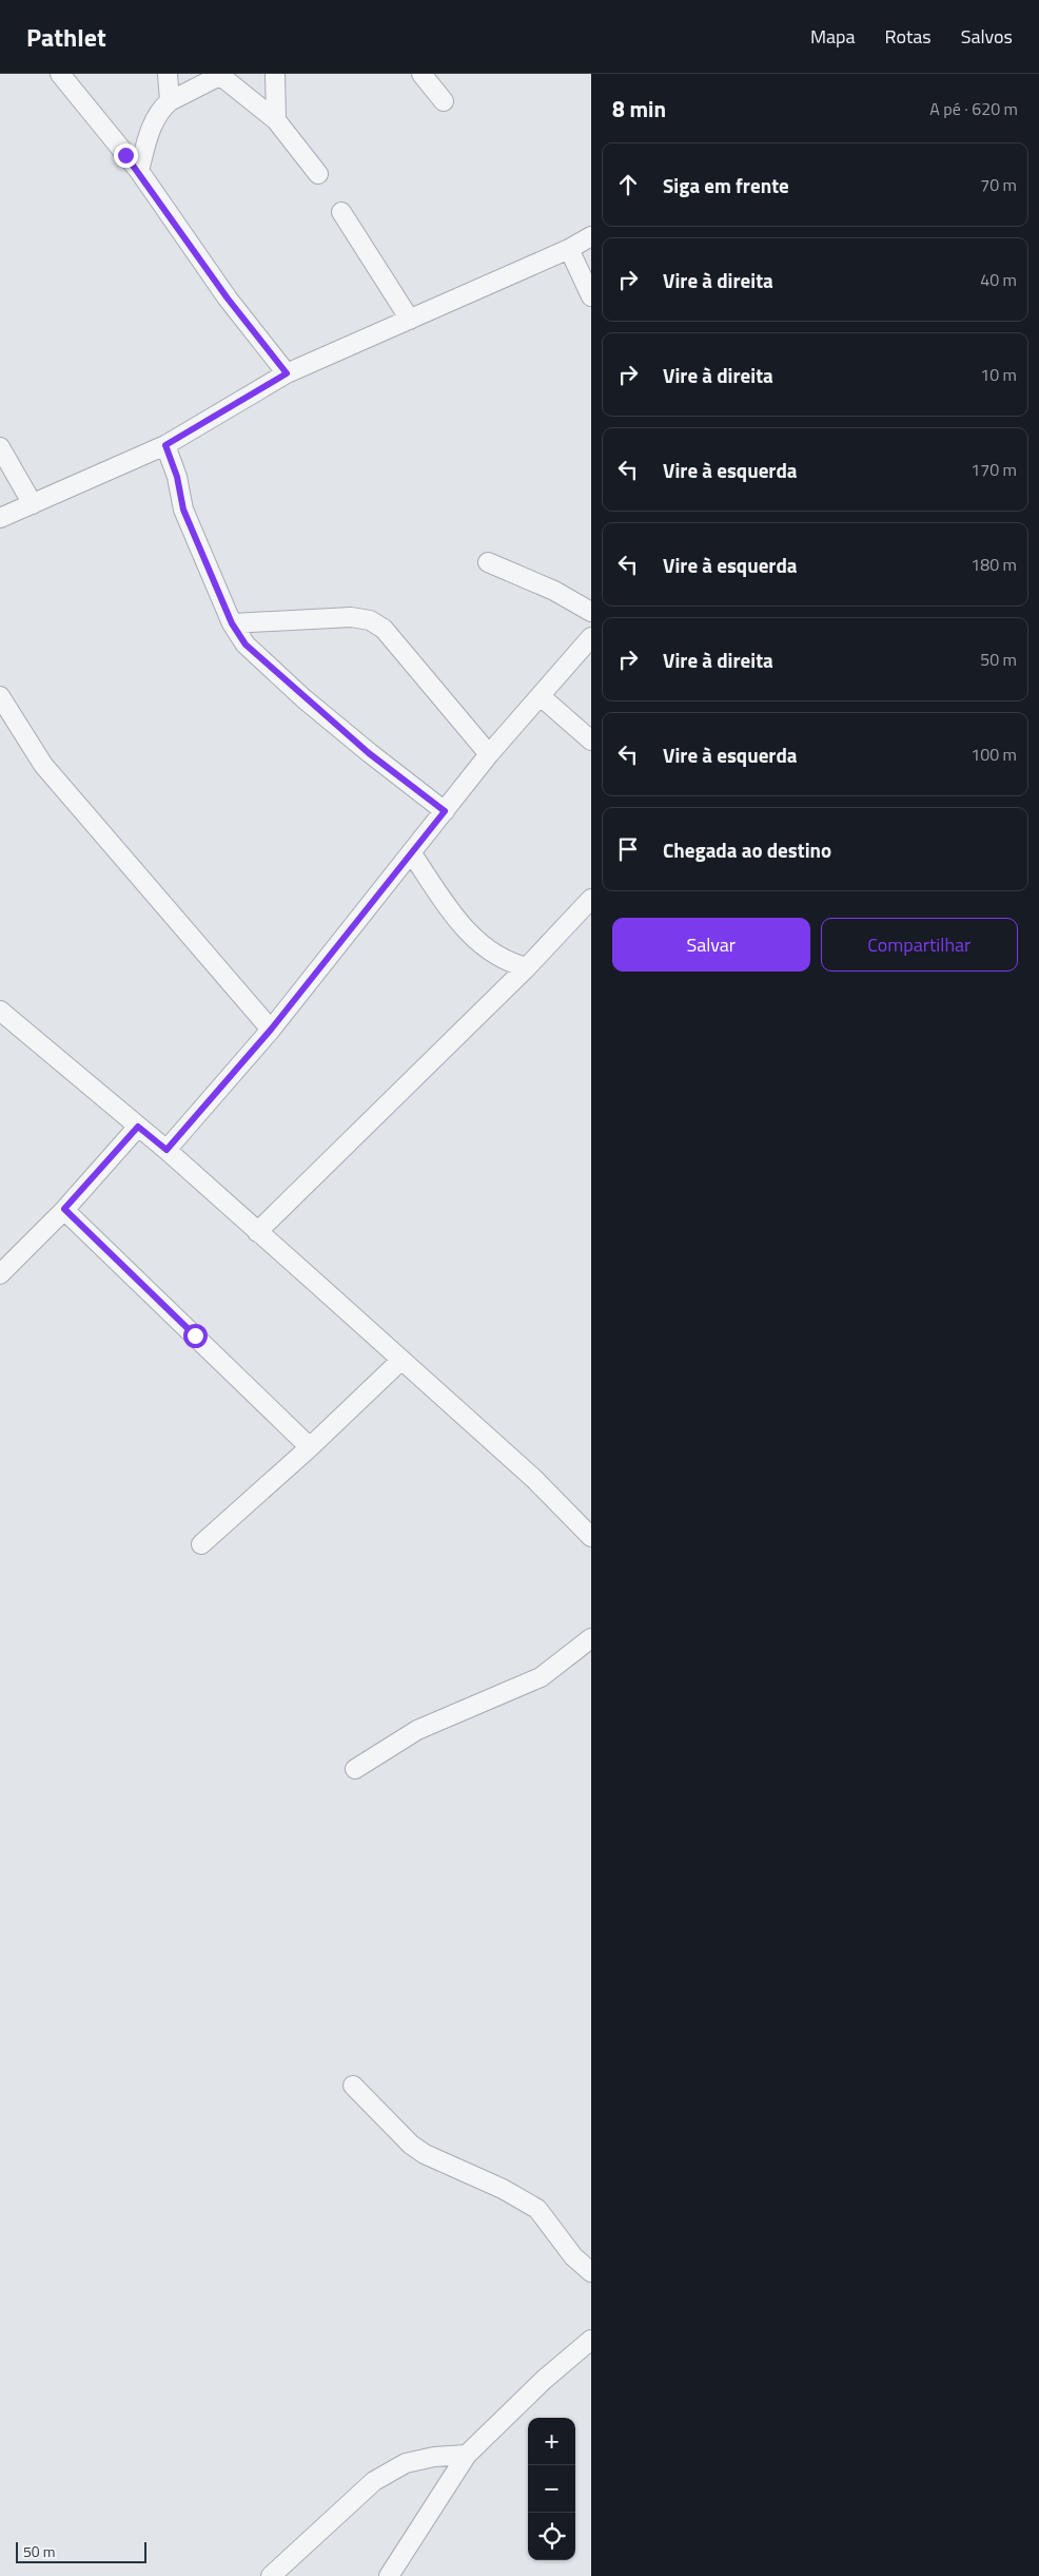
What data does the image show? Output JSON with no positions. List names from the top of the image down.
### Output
{
  "scale_bar": "50 m",
  "page": {
    "header": "Pathlet",
    "nav": ["Mapa", "Rotas", "Salvos"],
    "heading": ["8 min", "A pé · 620 m"],
    "list": [
      ["Siga em frente", "70 m"],
      ["Vire à direita", "40 m"],
      ["Vire à direita", "10 m"],
      ["Vire à esquerda", "170 m"],
      ["Vire à esquerda", "180 m"],
      ["Vire à direita", "50 m"],
      ["Vire à esquerda", "100 m"],
      "Chegada ao destino"
    ],
    "buttons": ["Salvar", "Compartilhar"],
    "map_buttons": ["+", "−"],
    "scale": "50 m"
  }
}
